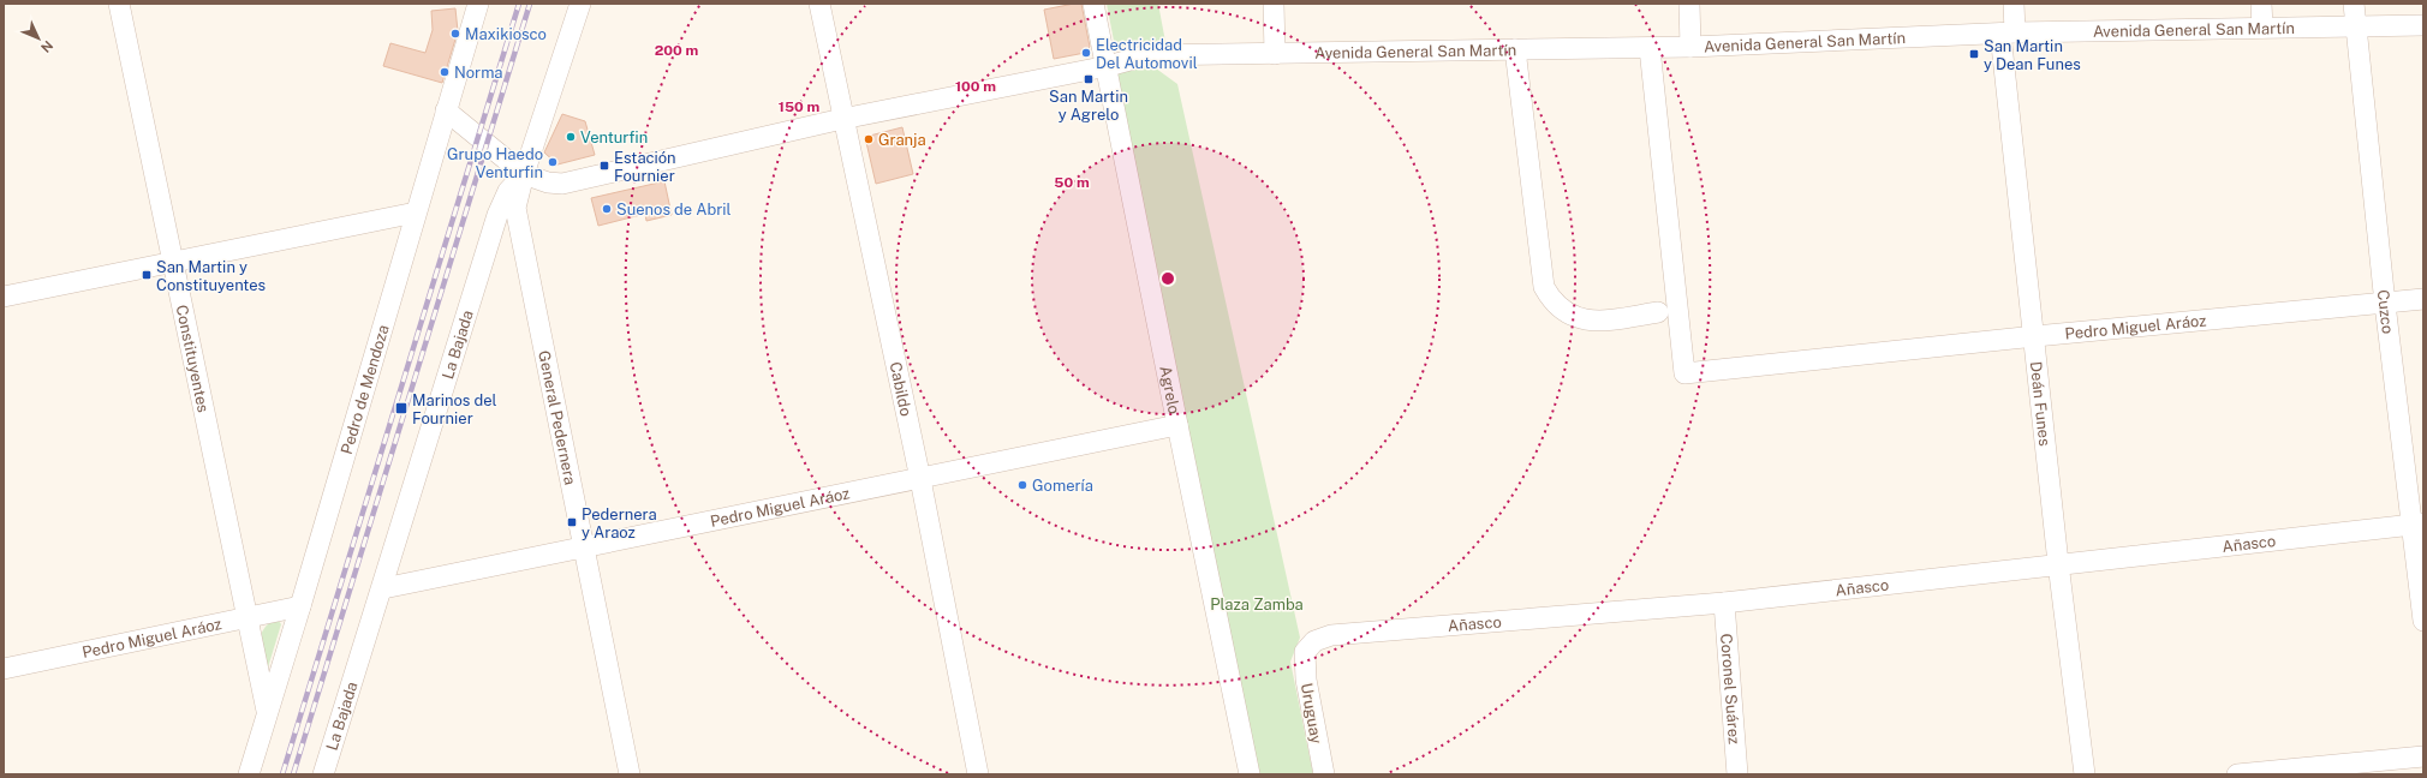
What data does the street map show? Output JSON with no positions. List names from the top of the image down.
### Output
{
  "streets": {
    "street": [
      "Avenida General San Martín",
      "Cuzco",
      "Pedro Miguel Aráoz",
      "La Bajada",
      "Constituyentes",
      "Pedro de Mendoza",
      "Cabildo",
      "Agrelo",
      "Deán Funes",
      "General Pedernera",
      "Añasco",
      "Coronel Suárez",
      "Uruguay"
    ]
  },
  "crossings": [
    ["Avenida General San Martín", "Cuzco"],
    ["Avenida General San Martín", "Pedro Miguel Aráoz"],
    ["Avenida General San Martín", "La Bajada"],
    ["Avenida General San Martín", "Pedro de Mendoza"],
    ["Avenida General San Martín", "Cabildo"],
    ["Avenida General San Martín", "Agrelo"],
    ["Avenida General San Martín", "Deán Funes"],
    ["Avenida General San Martín", "General Pedernera"],
    ["Cuzco", "Pedro Miguel Aráoz"],
    ["Cuzco", "Añasco"],
    ["Pedro Miguel Aráoz", "La Bajada"],
    ["Pedro Miguel Aráoz", "Constituyentes"],
    ["Pedro Miguel Aráoz", "Pedro de Mendoza"],
    ["Pedro Miguel Aráoz", "Cabildo"],
    ["Pedro Miguel Aráoz", "Agrelo"],
    ["Pedro Miguel Aráoz", "Deán Funes"],
    ["Pedro Miguel Aráoz", "General Pedernera"],
    ["La Bajada", "General Pedernera"],
    ["Constituyentes", "Pedro de Mendoza"],
    ["Deán Funes", "Añasco"],
    ["Añasco", "Coronel Suárez"],
    ["Añasco", "Uruguay"]
  ],
  "parks": ["Plaza Zamba"],
  "places": {
    "other": [
      "Maxikiosco",
      "Electricidad Del Automovil",
      "Norma",
      "Venturfin",
      "Granja",
      "Grupo Haedo Venturfin",
      "Suenos de Abril",
      "Gomería"
    ],
    "transit": [
      "San Martin y Dean Funes",
      "San Martin y Agrelo",
      "Estación Fournier",
      "San Martin y Constituyentes",
      "Marinos del Fournier",
      "Pedernera y Araoz"
    ]
  },
  "north": "bottom right",
  "rings": [
    "200 m",
    "100 m",
    "150 m",
    "50 m"
  ]
}
